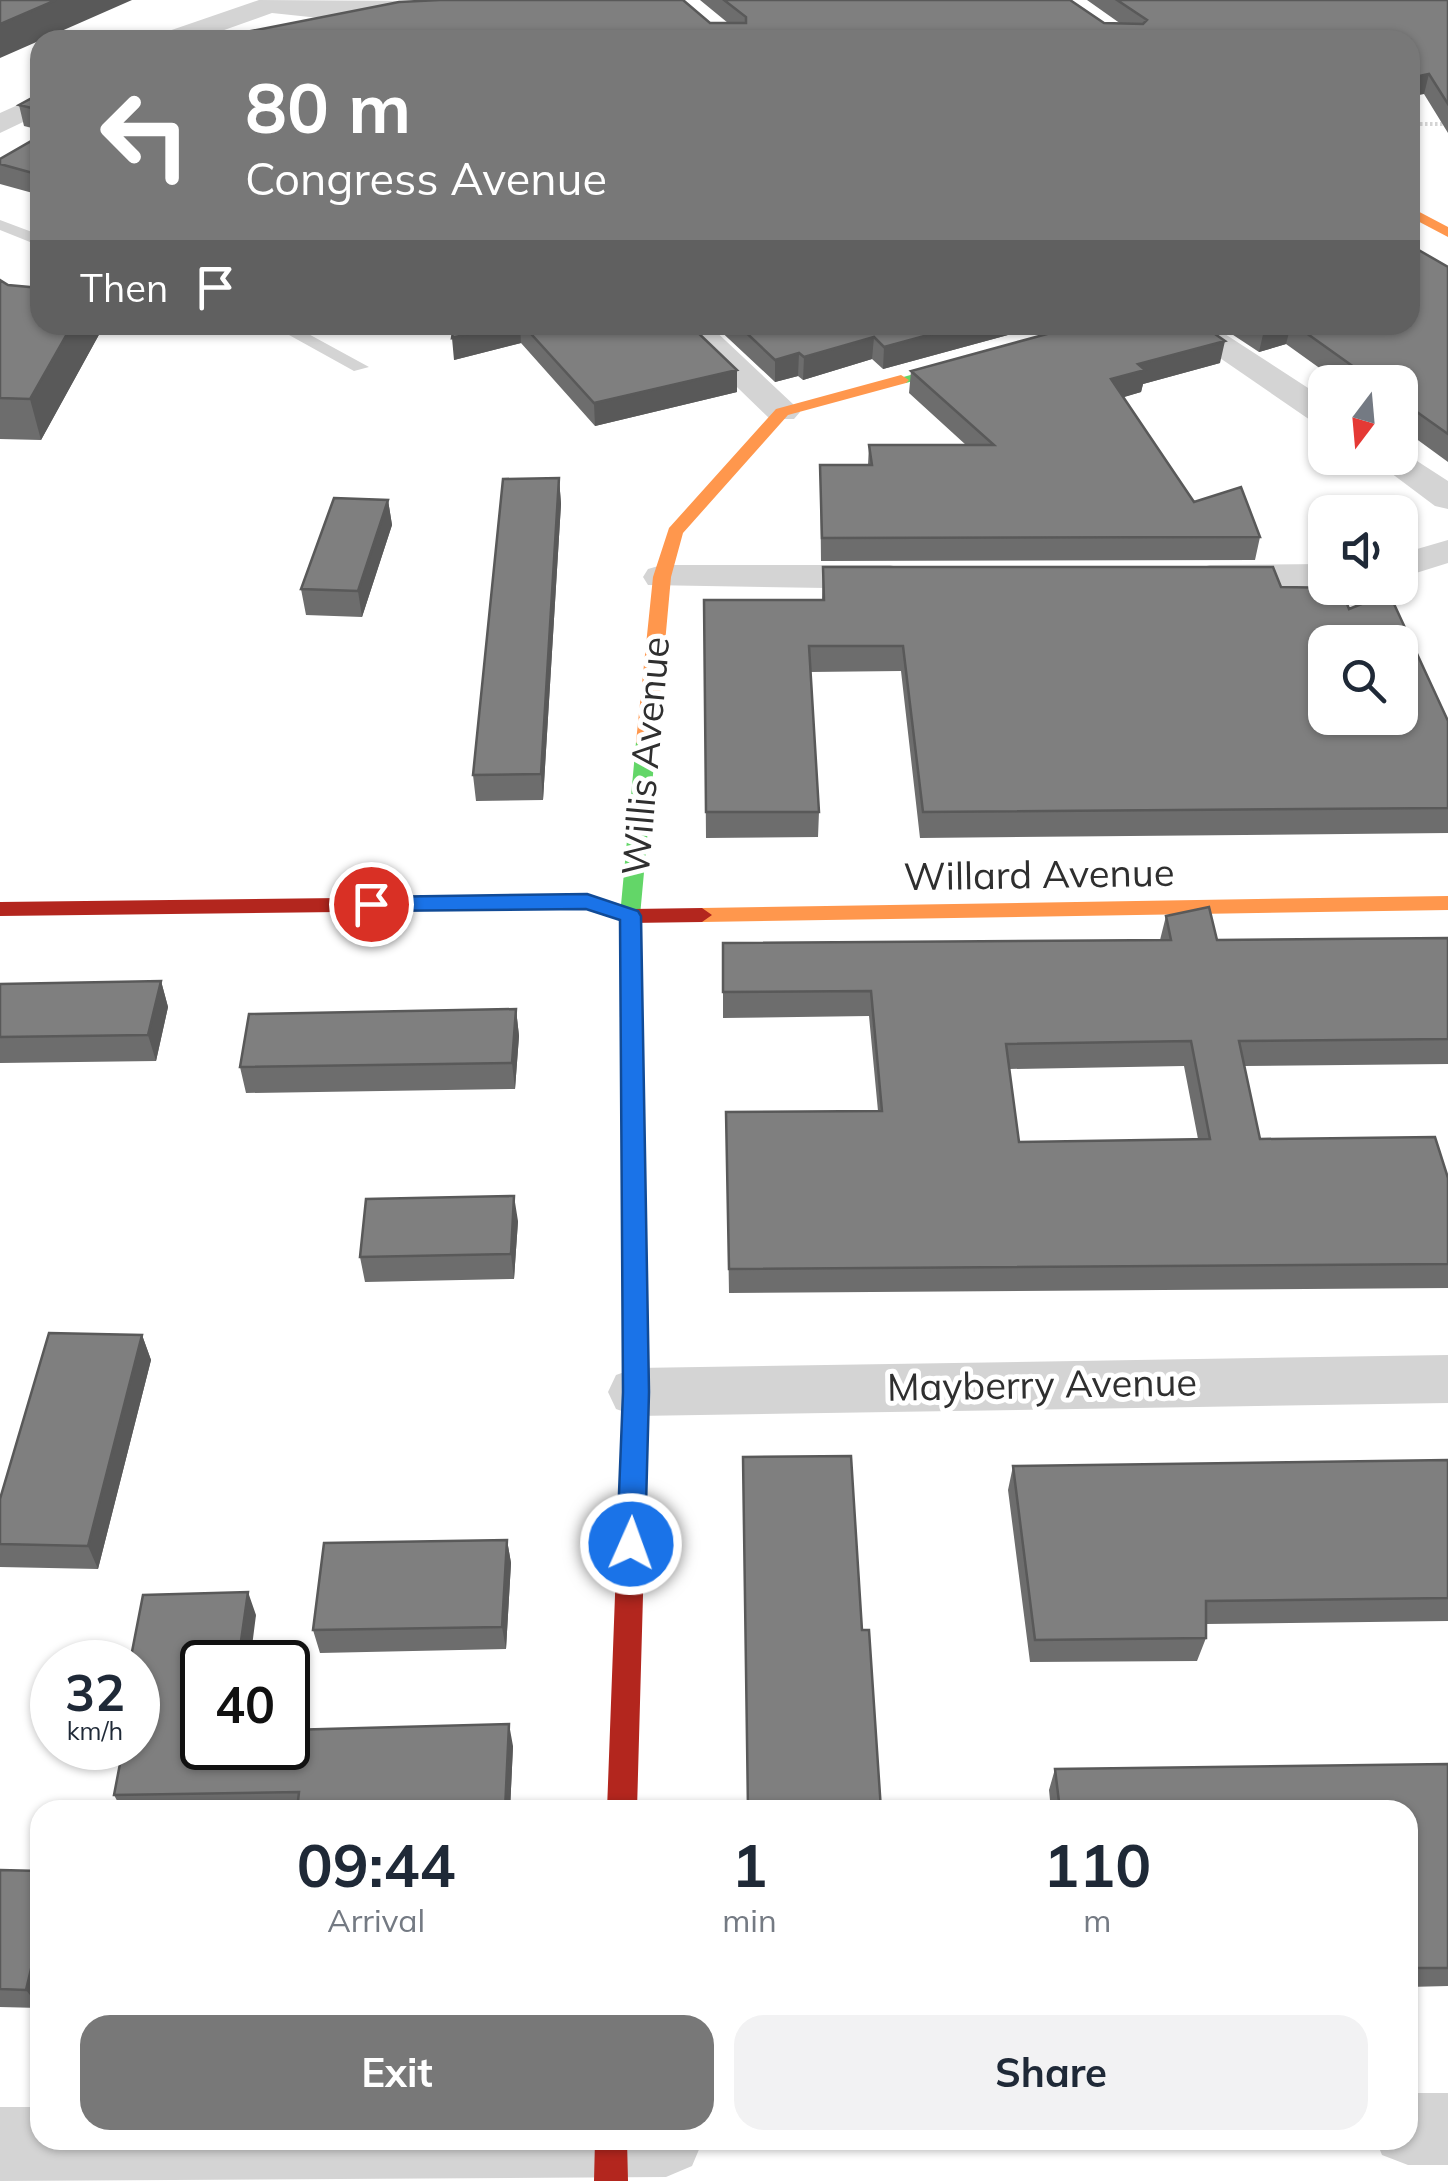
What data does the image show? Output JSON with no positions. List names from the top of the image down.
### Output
{
  "streets": {
    "street": ["Willis Avenue", "Willard Avenue", "Mayberry Avenue"]
  },
  "crossings": [
    ["Willis Avenue", "Willard Avenue"],
    ["Willis Avenue", "Mayberry Avenue"]
  ],
  "north": "bottom",
  "page": {
    "turn": ["80 m", "Congress Avenue"],
    "then": "Then",
    "speed": "32 km/h",
    "limit": "40",
    "eta": [
      "09:44",
      "Arrival",
      "1",
      "min",
      "110",
      "m"
    ],
    "buttons": ["Exit", "Share"]
  }
}
